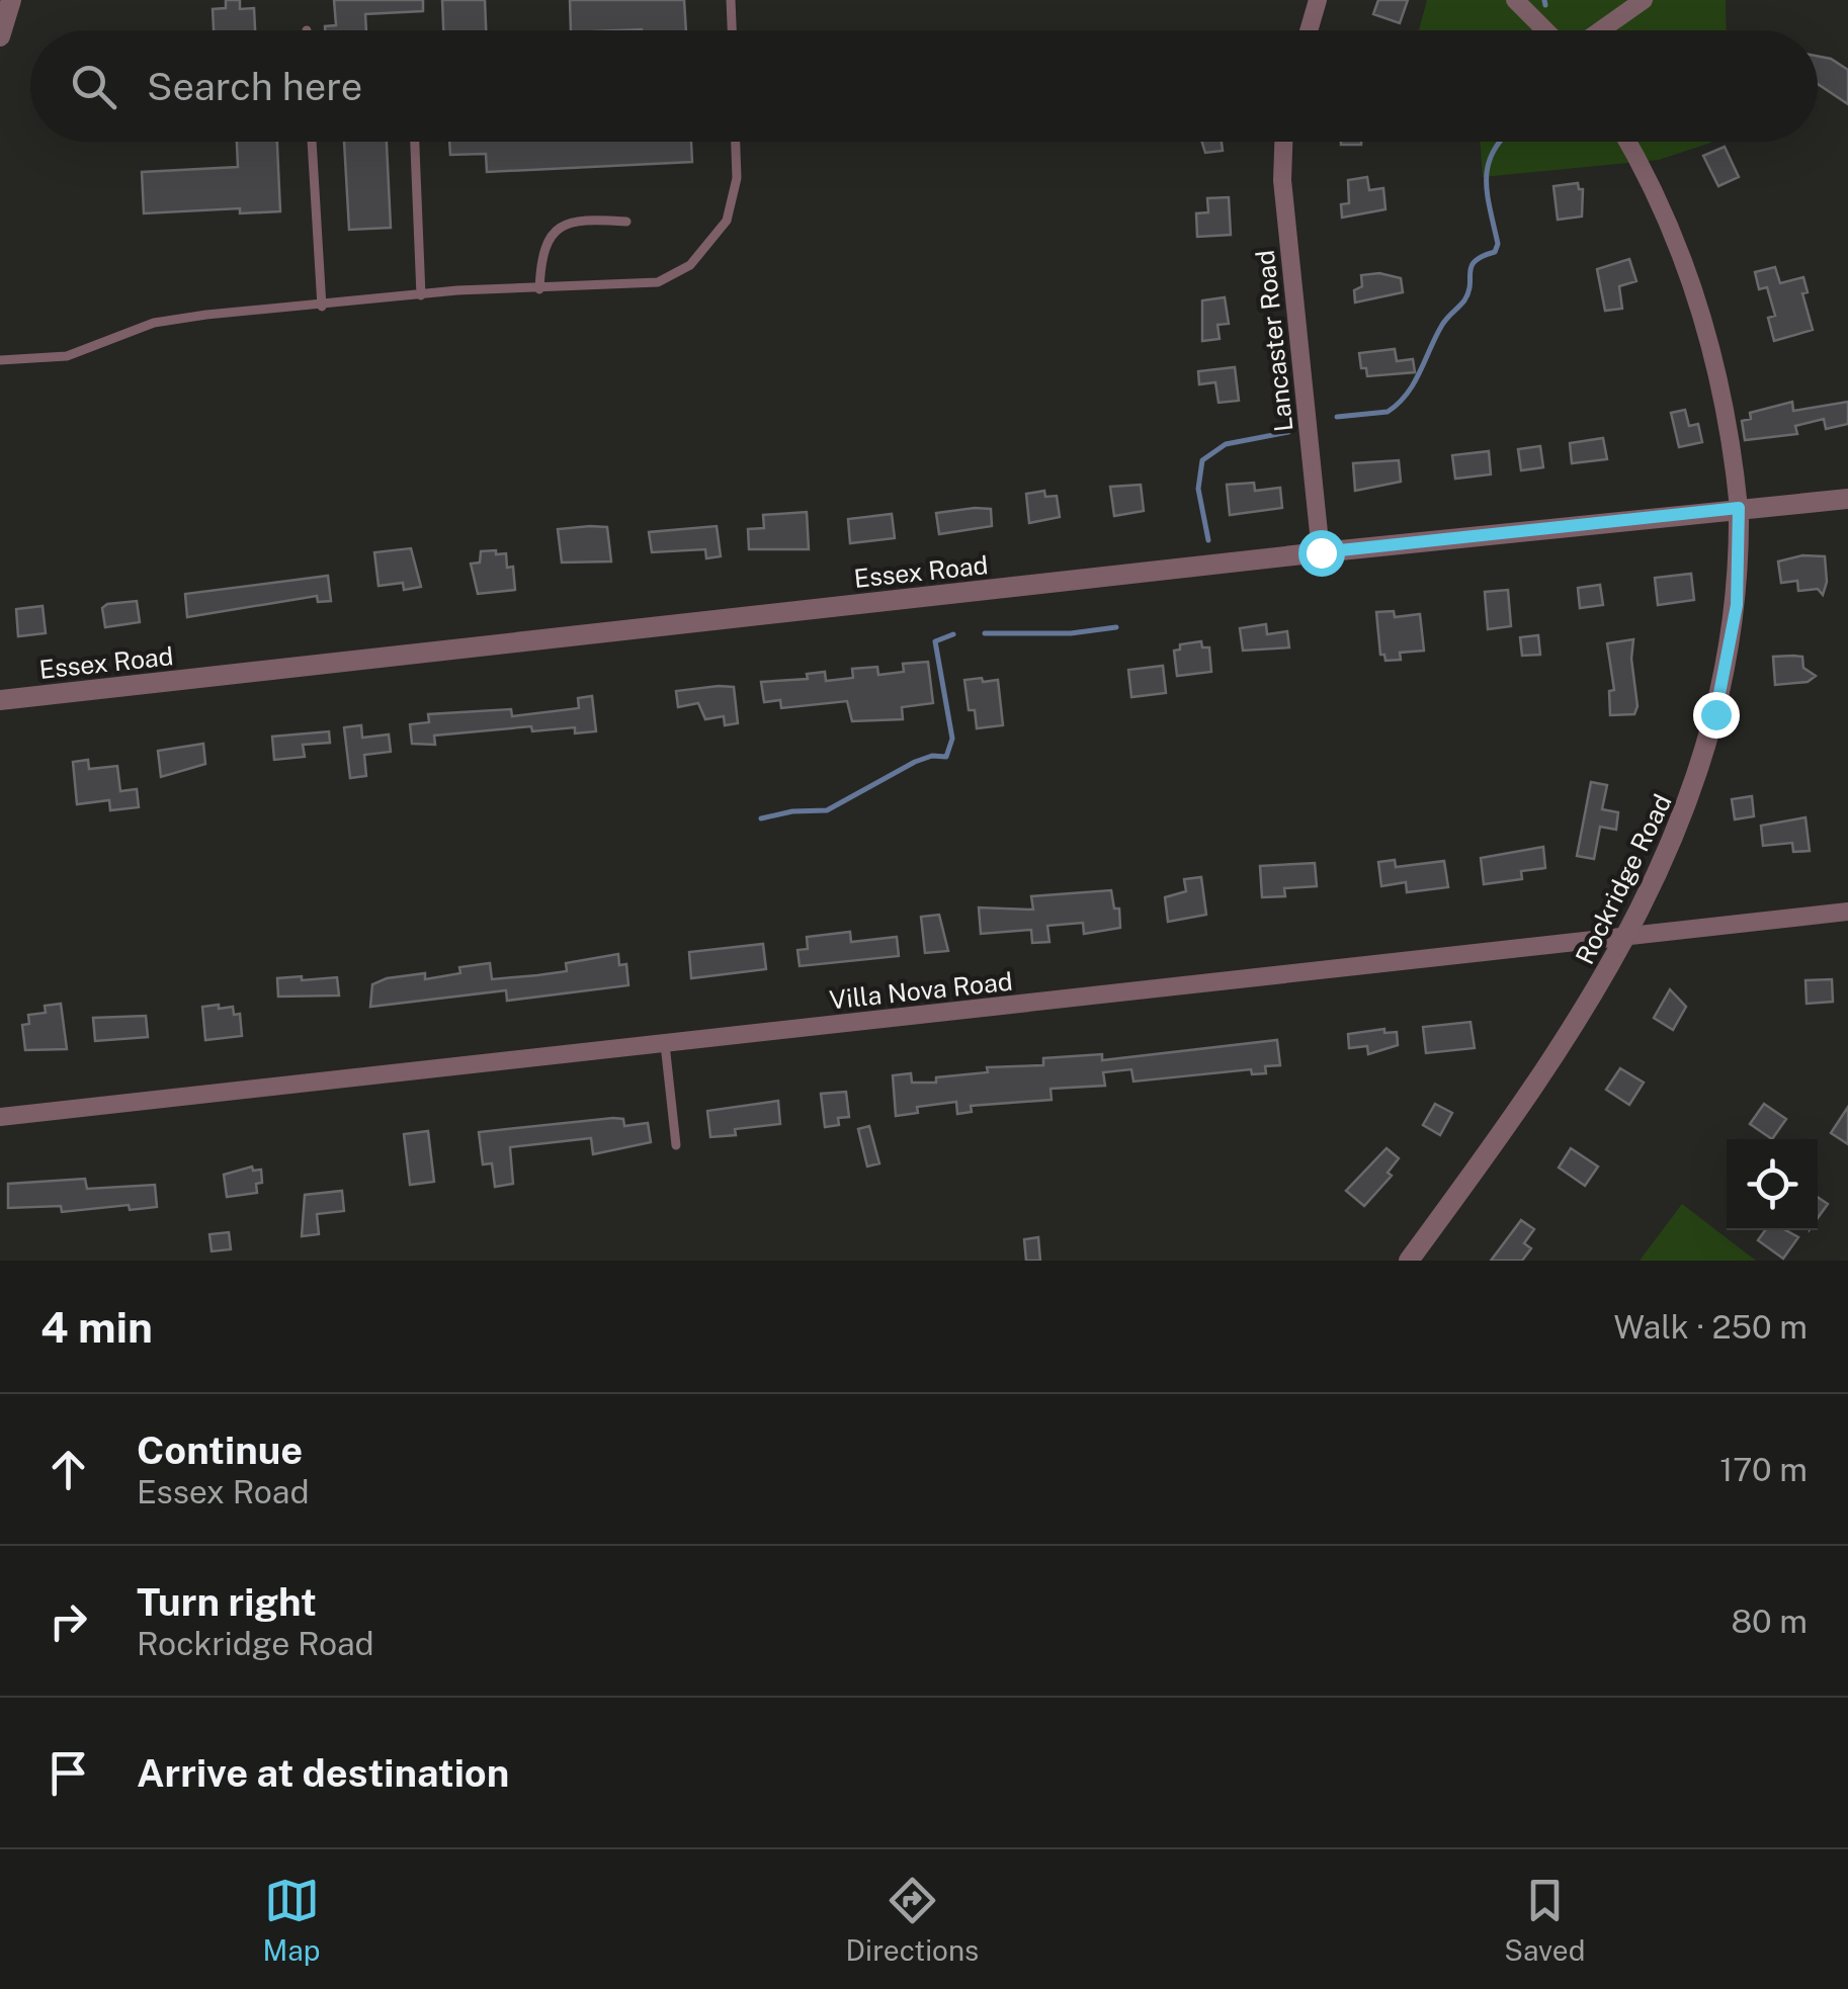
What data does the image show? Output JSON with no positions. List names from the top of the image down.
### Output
{
  "streets": {
    "street": [
      "Lancaster Road",
      "Essex Road",
      "Rockridge Road",
      "Villa Nova Road"
    ]
  },
  "crossings": [
    ["Lancaster Road", "Essex Road"],
    ["Essex Road", "Rockridge Road"],
    ["Rockridge Road", "Villa Nova Road"]
  ],
  "page": {
    "search": "Search here",
    "heading": ["4 min", "Walk · 250 m"],
    "list": [
      ["Continue", "Essex Road", "170 m"],
      ["Turn right", "Rockridge Road", "80 m"],
      "Arrive at destination"
    ],
    "nav": ["Map", "Directions", "Saved"]
  }
}
